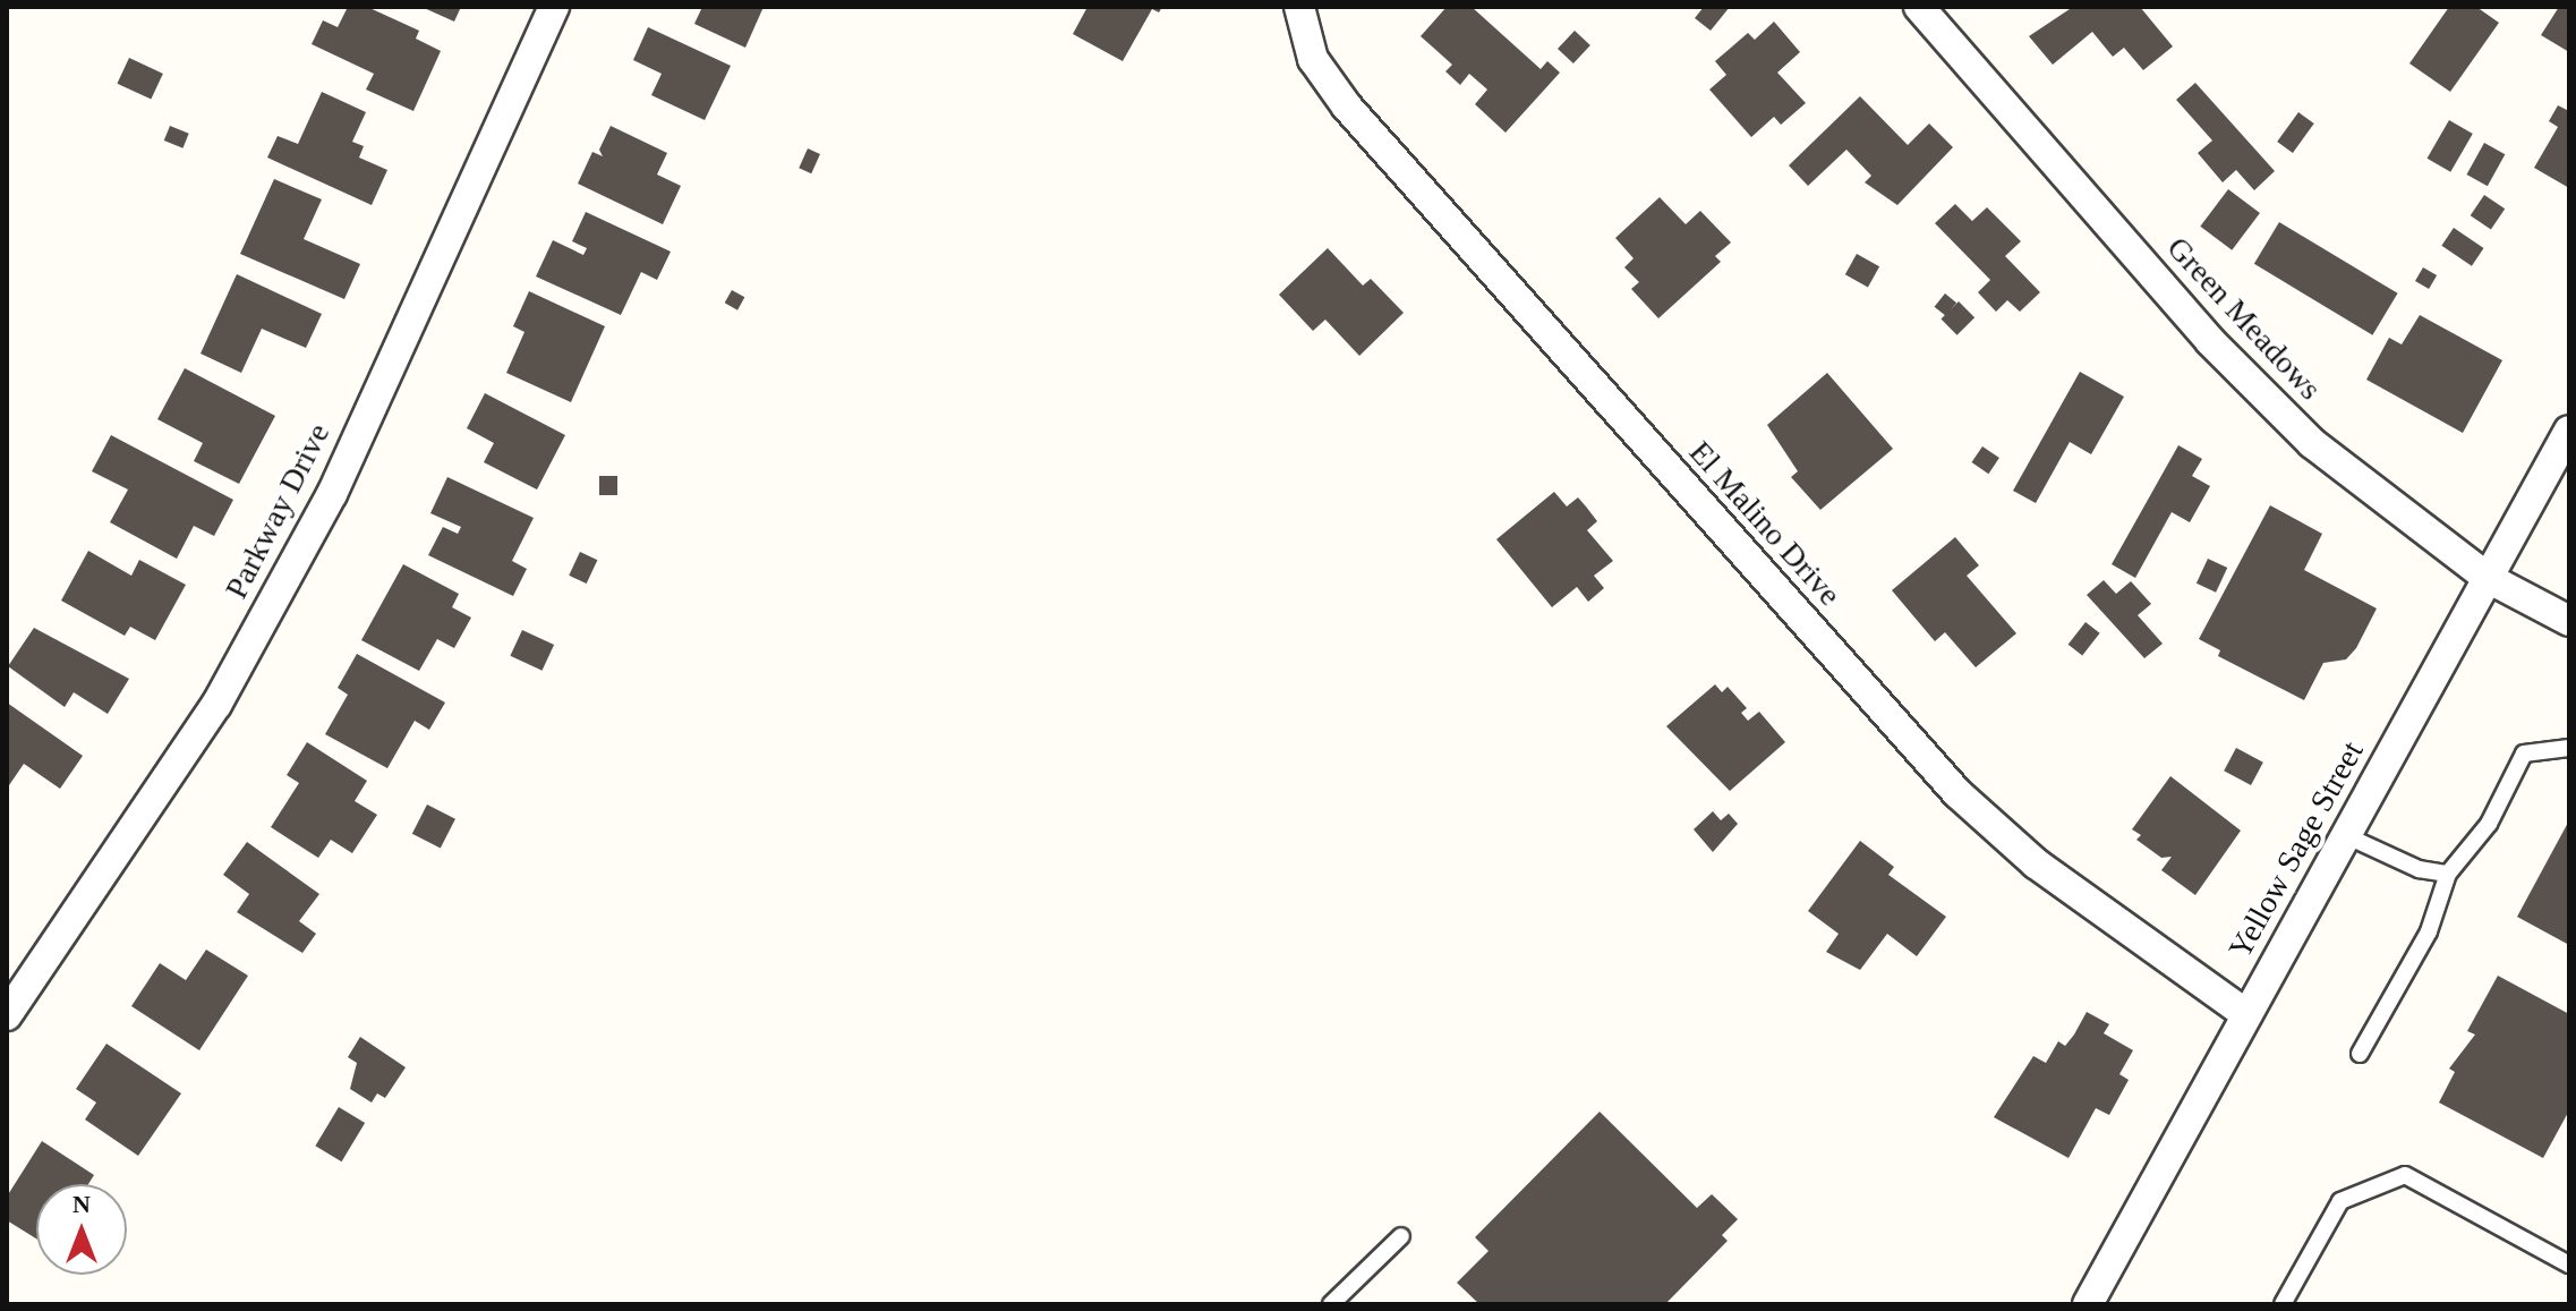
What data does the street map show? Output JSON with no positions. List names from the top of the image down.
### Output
{
  "streets": {
    "street": [
      "Green Meadows",
      "Parkway Drive",
      "El Malino Drive",
      "Yellow Sage Street"
    ]
  },
  "crossings": [
    ["Green Meadows", "Yellow Sage Street"],
    ["El Malino Drive", "Yellow Sage Street"]
  ],
  "north": "top"
}
